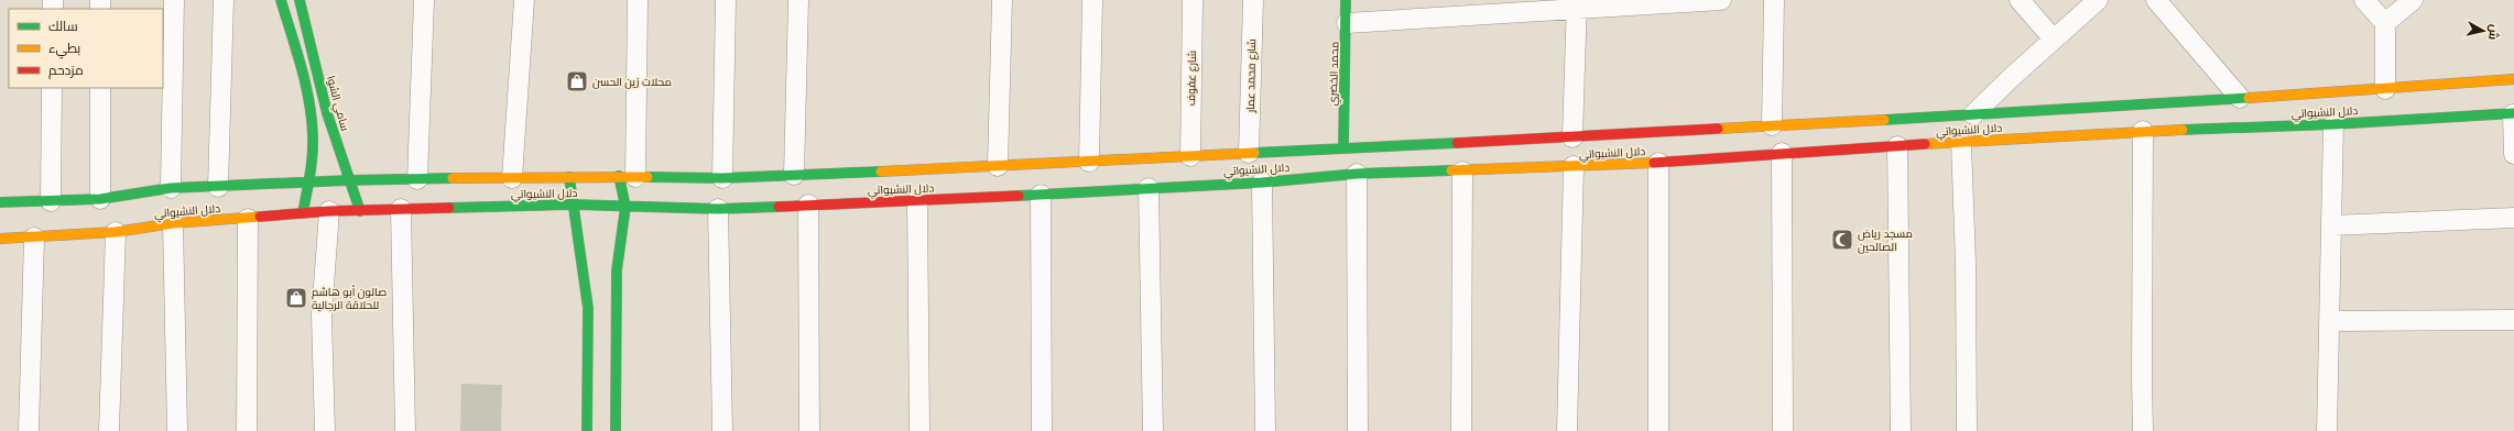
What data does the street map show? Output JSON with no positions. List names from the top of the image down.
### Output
{
  "streets": {
    "main road": ["محمد الخضري", "سامي الشوا", "دلال النشيواتي"],
    "street": ["شارع محمد عمار", "شارع عفوف"]
  },
  "crossings": [
    ["محمد الخضري", "دلال النشيواتي"],
    ["شارع محمد عمار", "دلال النشيواتي"],
    ["شارع عفوف", "دلال النشيواتي"],
    ["سامي الشوا", "دلال النشيواتي"]
  ],
  "places": {
    "shop": ["محلات زين الحسن", "صالون أبو هاشم للحلاقة الرجالية"],
    "mosque": ["مسجد رياض الصالحين"]
  },
  "legend": ["سالك", "بطيء", "مزدحم"],
  "north": "right"
}
